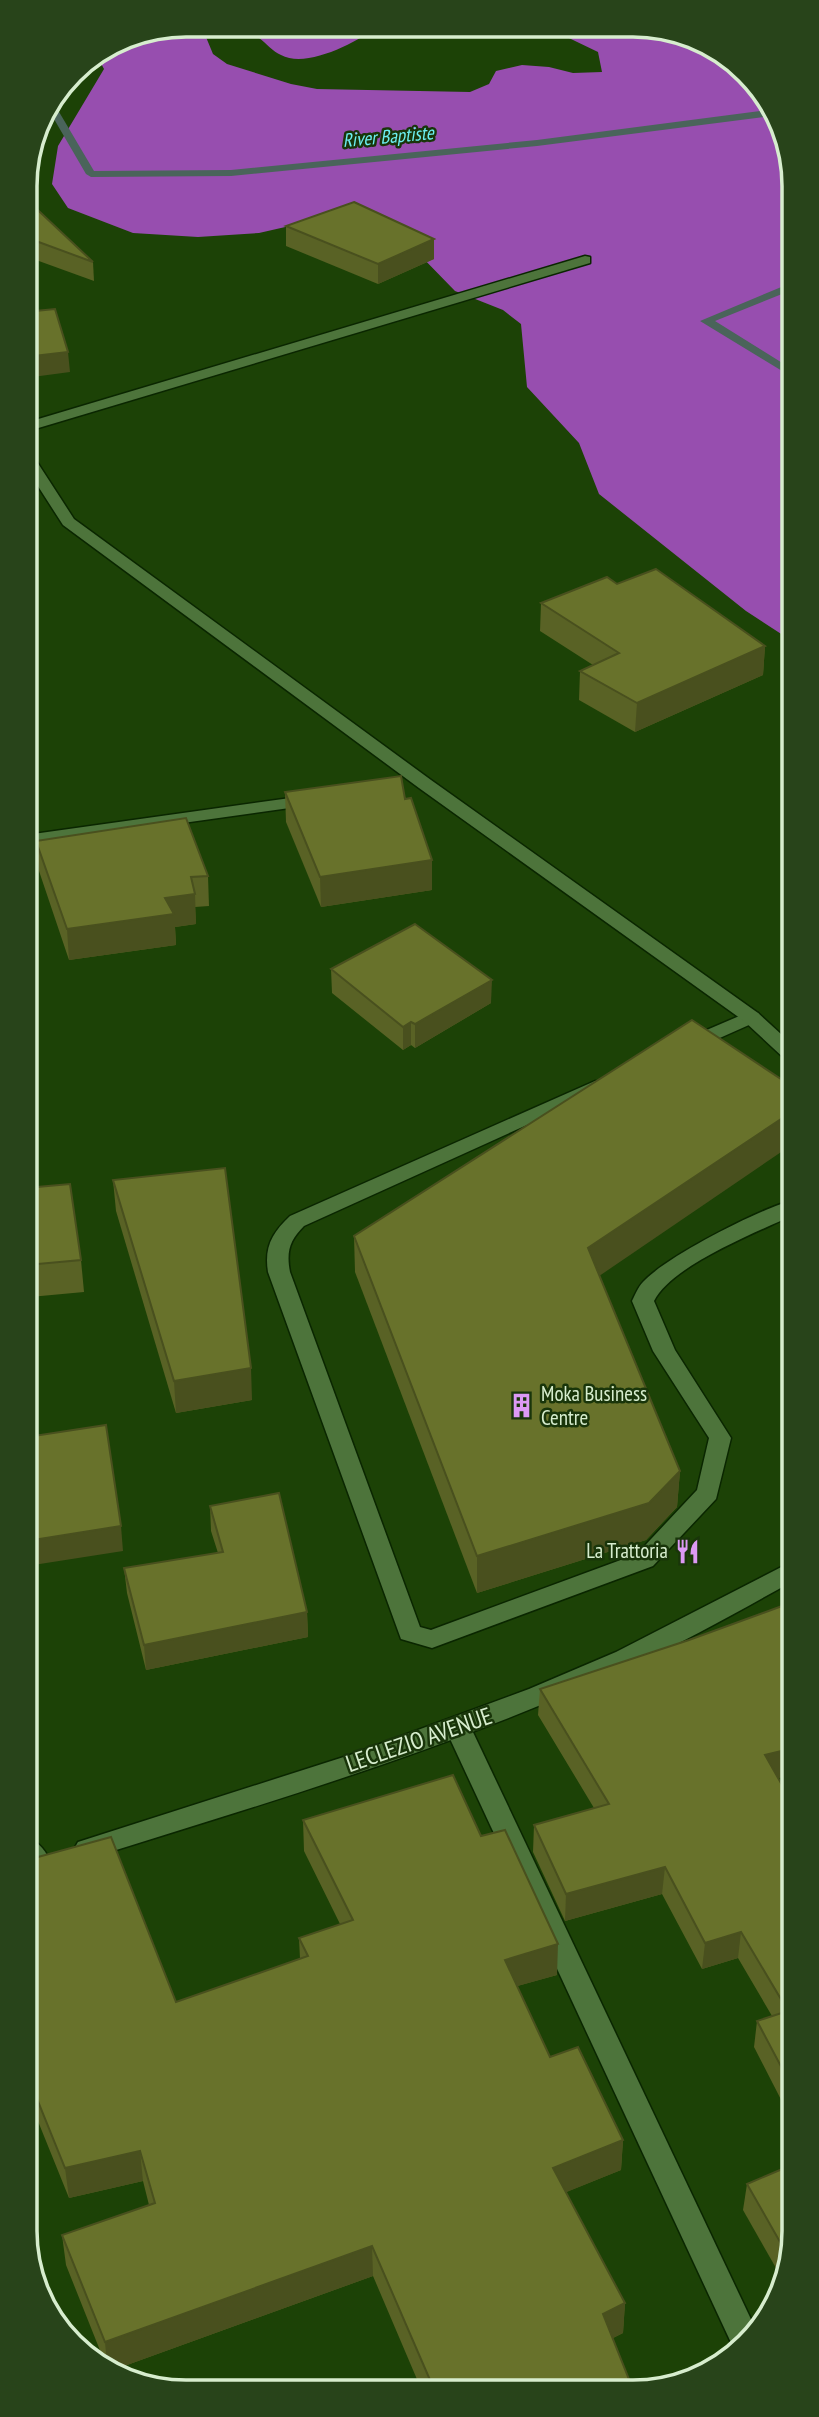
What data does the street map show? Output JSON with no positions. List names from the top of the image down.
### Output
{
  "streets": {
    "street": ["LECLEZIO AVENUE"]
  },
  "water": ["River Baptiste"],
  "places": {
    "building": ["Moka Business Centre"],
    "restaurant": ["La Trattoria"]
  }
}
